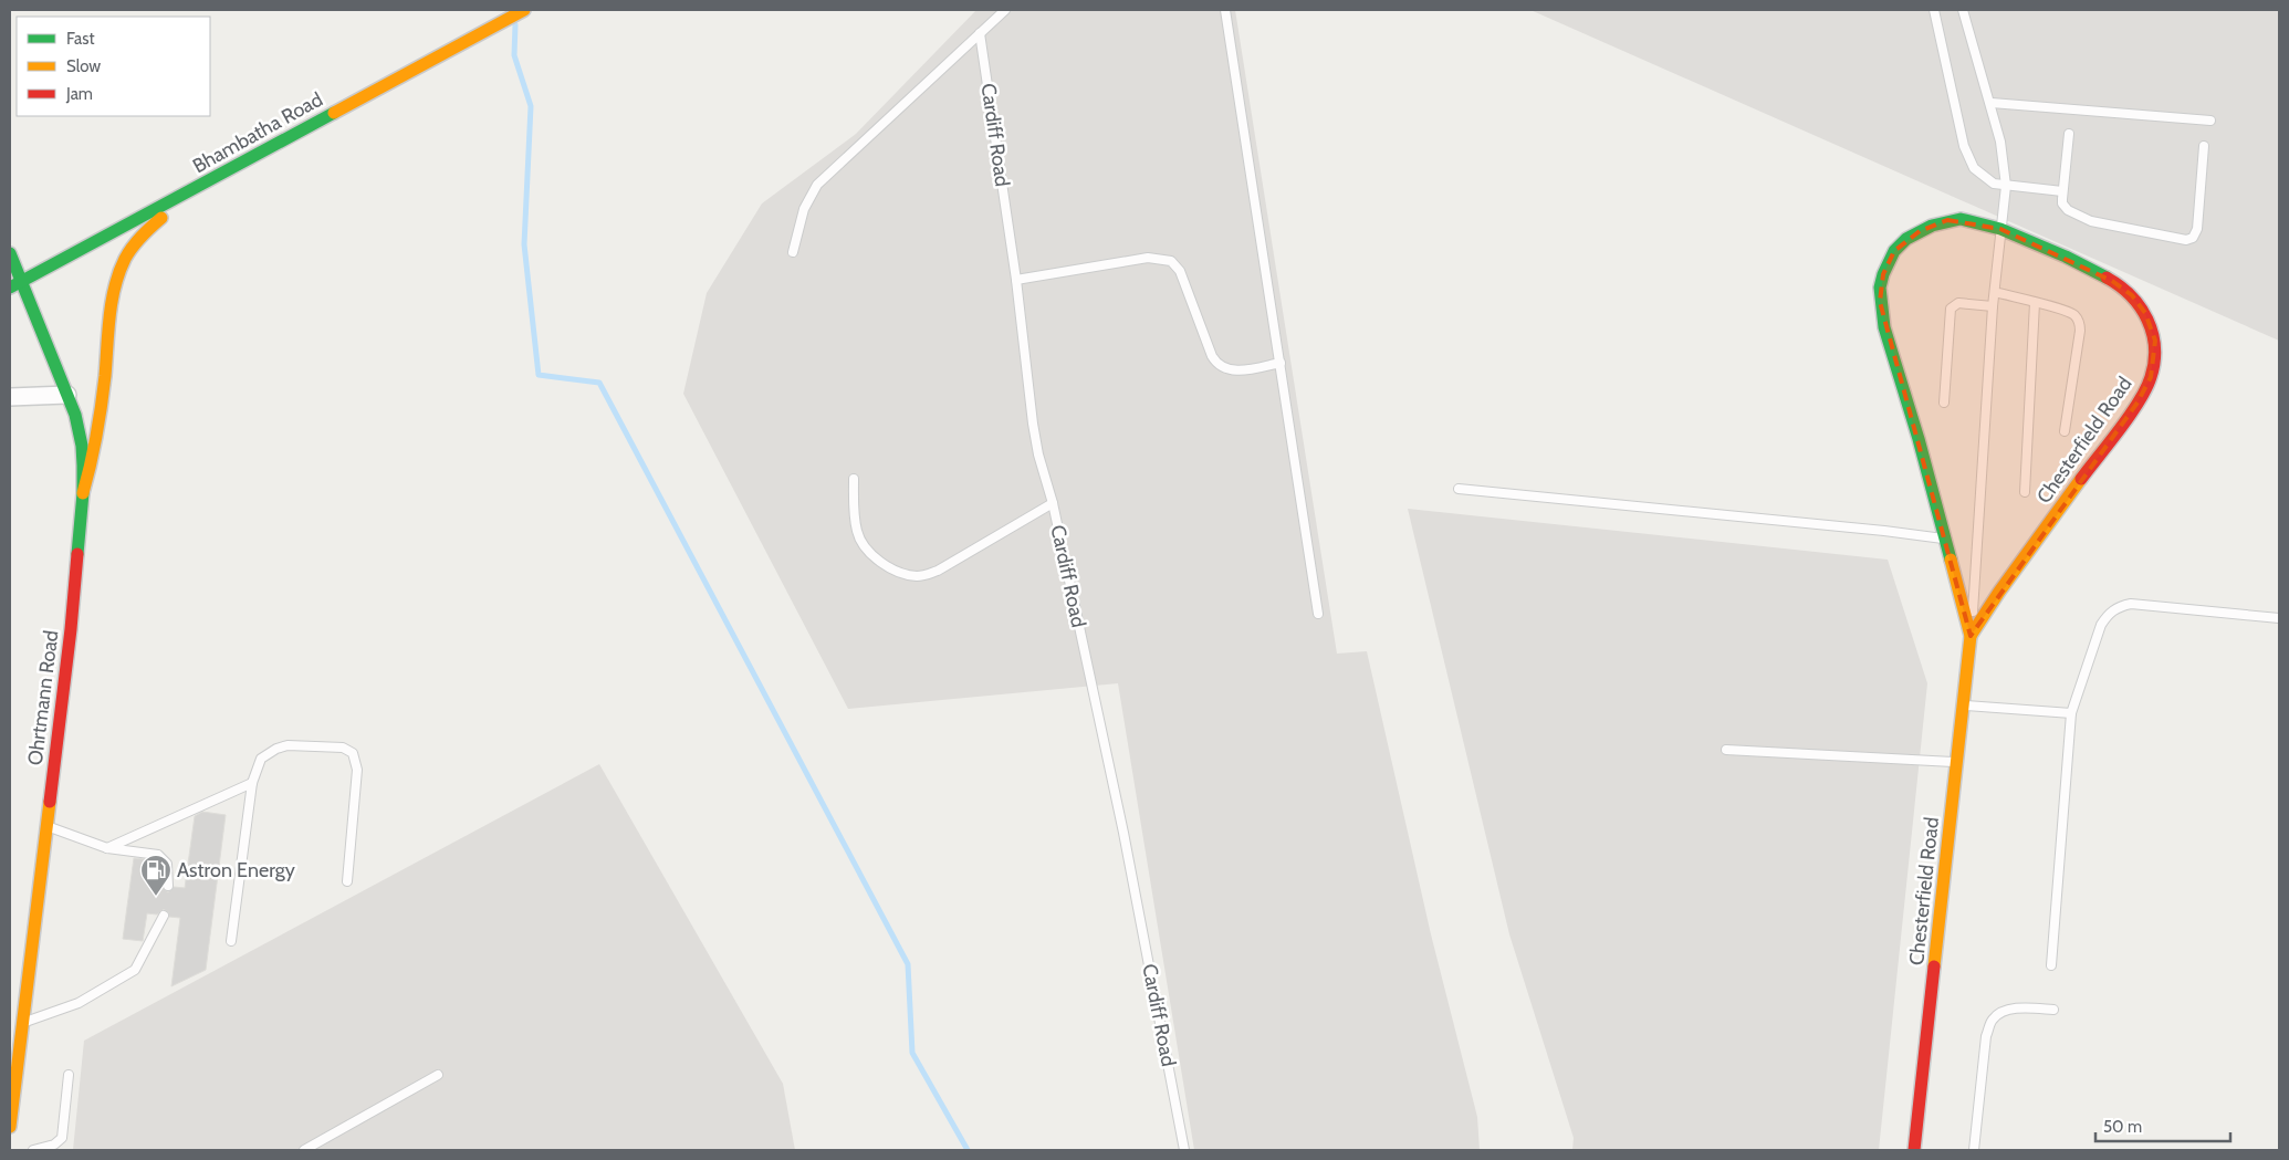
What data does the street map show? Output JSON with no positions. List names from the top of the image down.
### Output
{
  "streets": {
    "main road": ["Bhambatha Road", "Chesterfield Road", "Ohrtmann Road"],
    "lane": ["Cardiff Road"]
  },
  "crossings": [
    ["Bhambatha Road", "Ohrtmann Road"]
  ],
  "places": {
    "fuel station": ["Astron Energy"]
  },
  "legend": ["Fast", "Slow", "Jam"],
  "scale_bar": "50 m"
}
